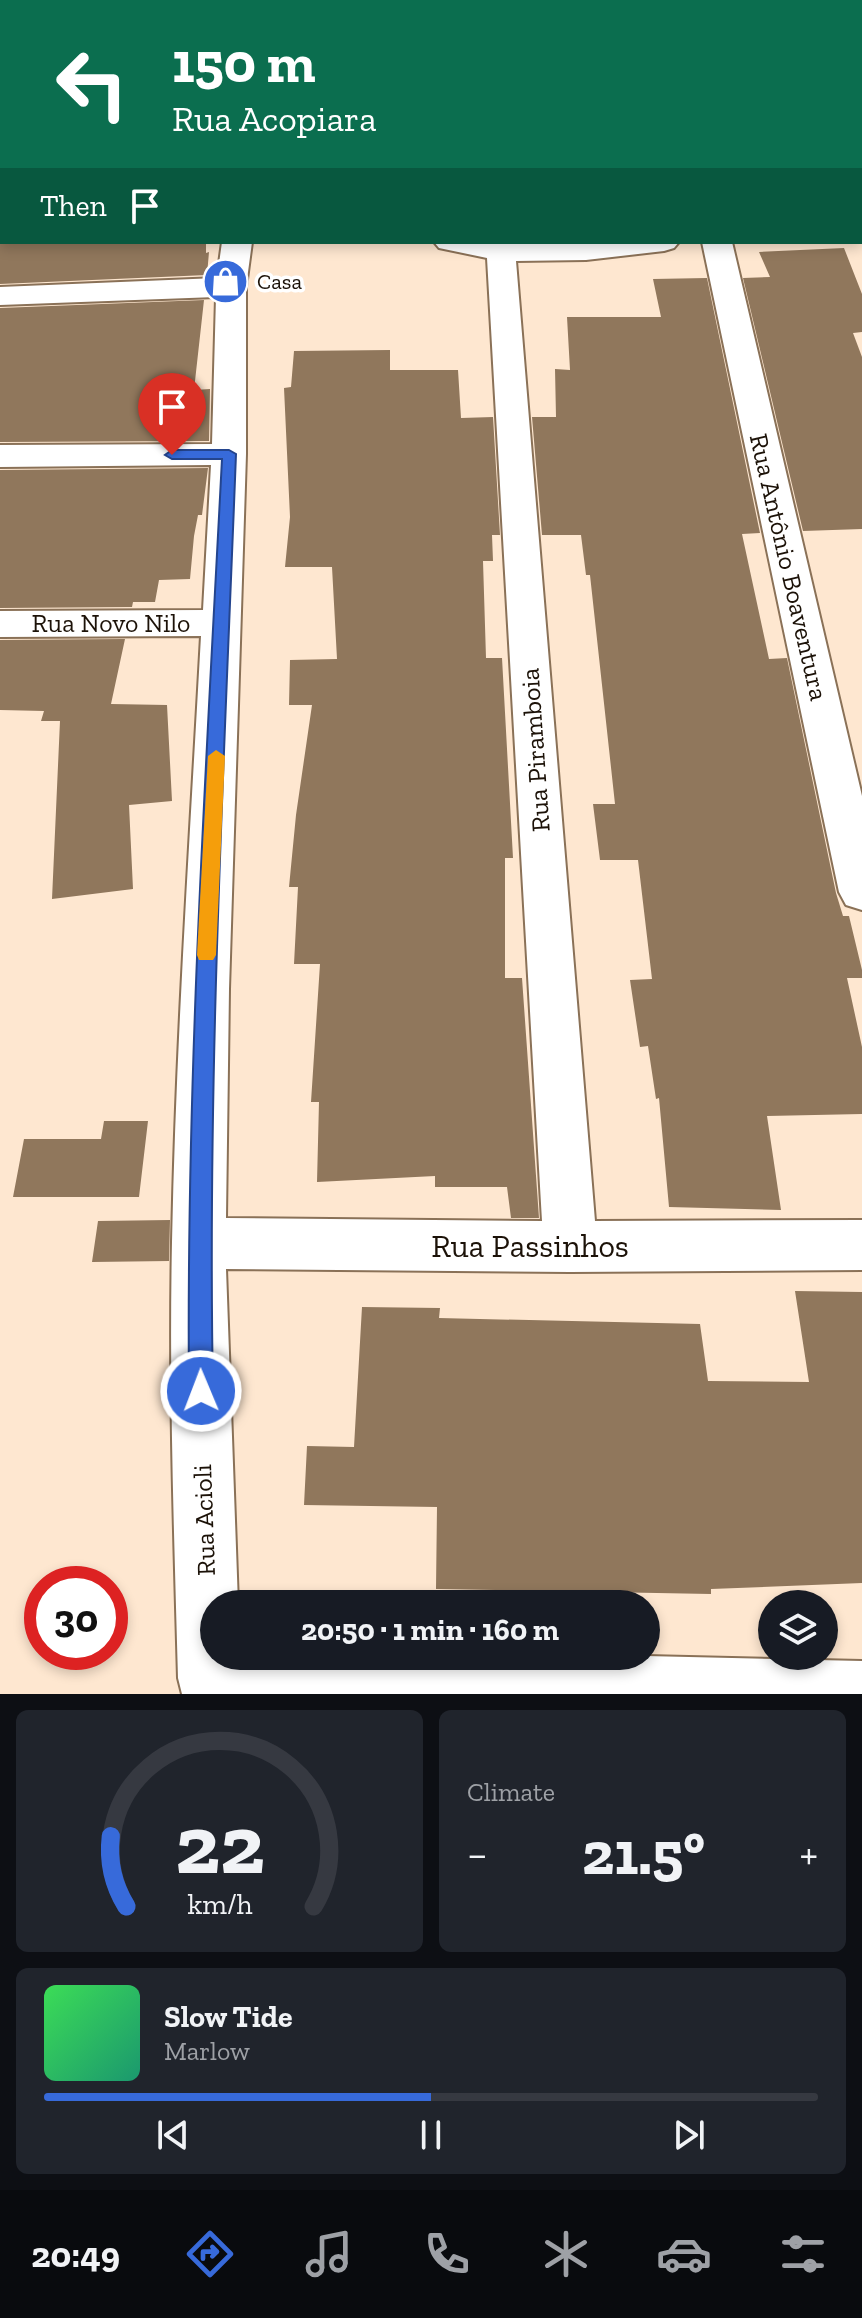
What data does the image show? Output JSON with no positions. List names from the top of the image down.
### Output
{
  "streets": {
    "street": [
      "Rua Antônio Boaventura",
      "Rua Novo Nilo",
      "Rua Piramboia",
      "Rua Passinhos",
      "Rua Acioli"
    ]
  },
  "crossings": [
    ["Rua Novo Nilo", "Rua Acioli"],
    ["Rua Piramboia", "Rua Passinhos"],
    ["Rua Passinhos", "Rua Acioli"]
  ],
  "places": {
    "shop": ["Casa"]
  },
  "page": {
    "turn": ["150 m", "Rua Acopiara"],
    "then": "Then",
    "limit": "30",
    "trip": "20:50 · 1 min · 160 m",
    "tile": "Climate",
    "heat": ["−", "21.5°", "+"],
    "song": ["Slow Tide", "Marlow"],
    "tabs": "20:49",
    "gauge": ["22", "km/h"]
  }
}
